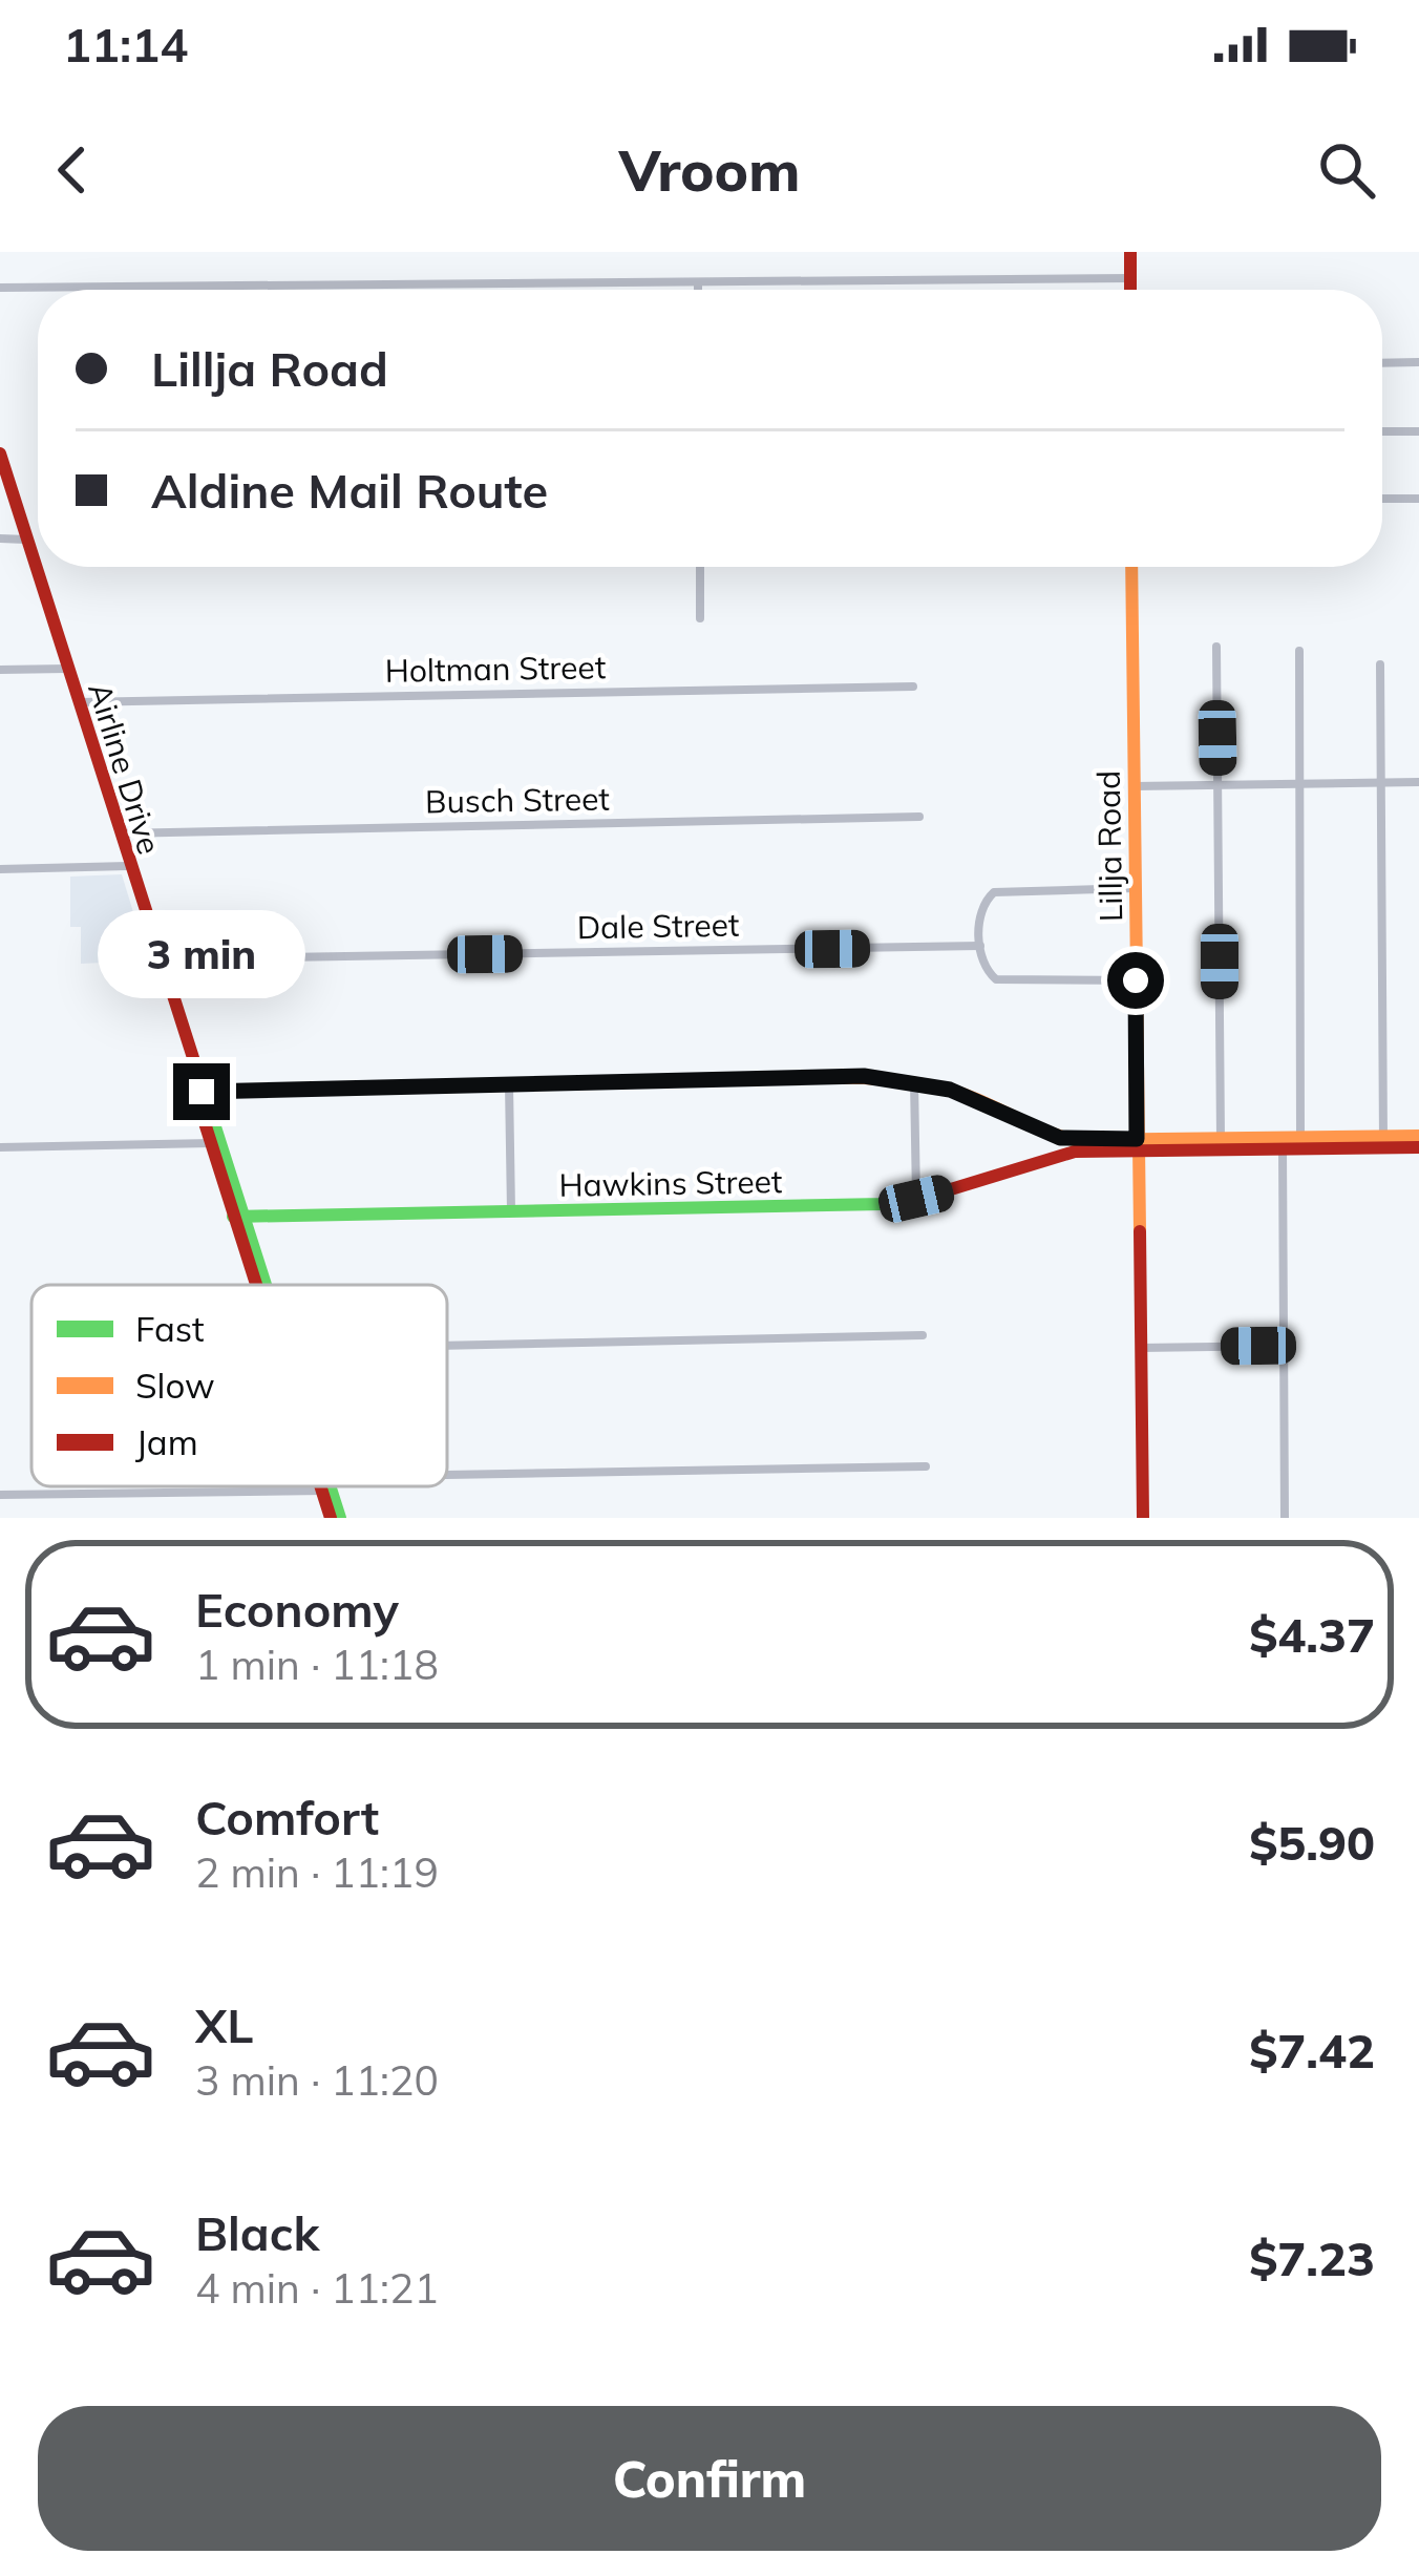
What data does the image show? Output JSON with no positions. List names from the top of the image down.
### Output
{
  "streets": {
    "main road": ["Airline Drive", "Lillja Road", "Hawkins Street"],
    "street": ["Holtman Street", "Busch Street", "Dale Street"]
  },
  "crossings": [
    ["Holtman Street", "Airline Drive"],
    ["Airline Drive", "Busch Street"],
    ["Airline Drive", "Dale Street"],
    ["Airline Drive", "Hawkins Street"],
    ["Lillja Road", "Hawkins Street"]
  ],
  "legend": ["Fast", "Slow", "Jam"],
  "page": {
    "status": "11:14",
    "header": "Vroom",
    "banner": ["Lillja Road", "Aldine Mail Route"],
    "bubble": "3 min",
    "list": [
      {
        "name": "Economy",
        "note": "1 min · 11:18",
        "value": "$4.37"
      },
      {
        "name": "Comfort",
        "note": "2 min · 11:19",
        "value": "$5.90"
      },
      {
        "name": "XL",
        "note": "3 min · 11:20",
        "value": "$7.42"
      },
      {
        "name": "Black",
        "note": "4 min · 11:21",
        "value": "$7.23"
      }
    ],
    "buttons": "Confirm"
  }
}
